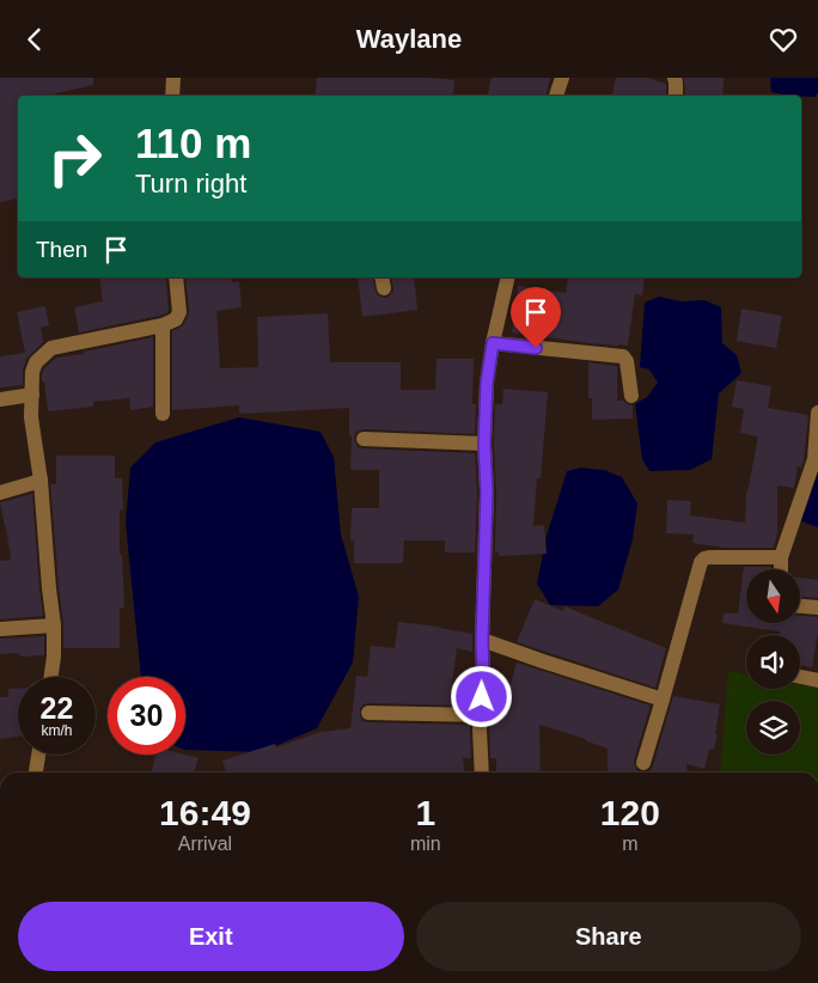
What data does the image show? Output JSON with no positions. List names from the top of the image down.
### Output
{
  "north": "bottom",
  "page": {
    "header": "Waylane",
    "turn": ["110 m", "Turn right"],
    "then": "Then",
    "speed": "22 km/h",
    "limit": "30",
    "eta": [
      "16:49",
      "Arrival",
      "1",
      "min",
      "120",
      "m"
    ],
    "buttons": ["Exit", "Share"]
  }
}
